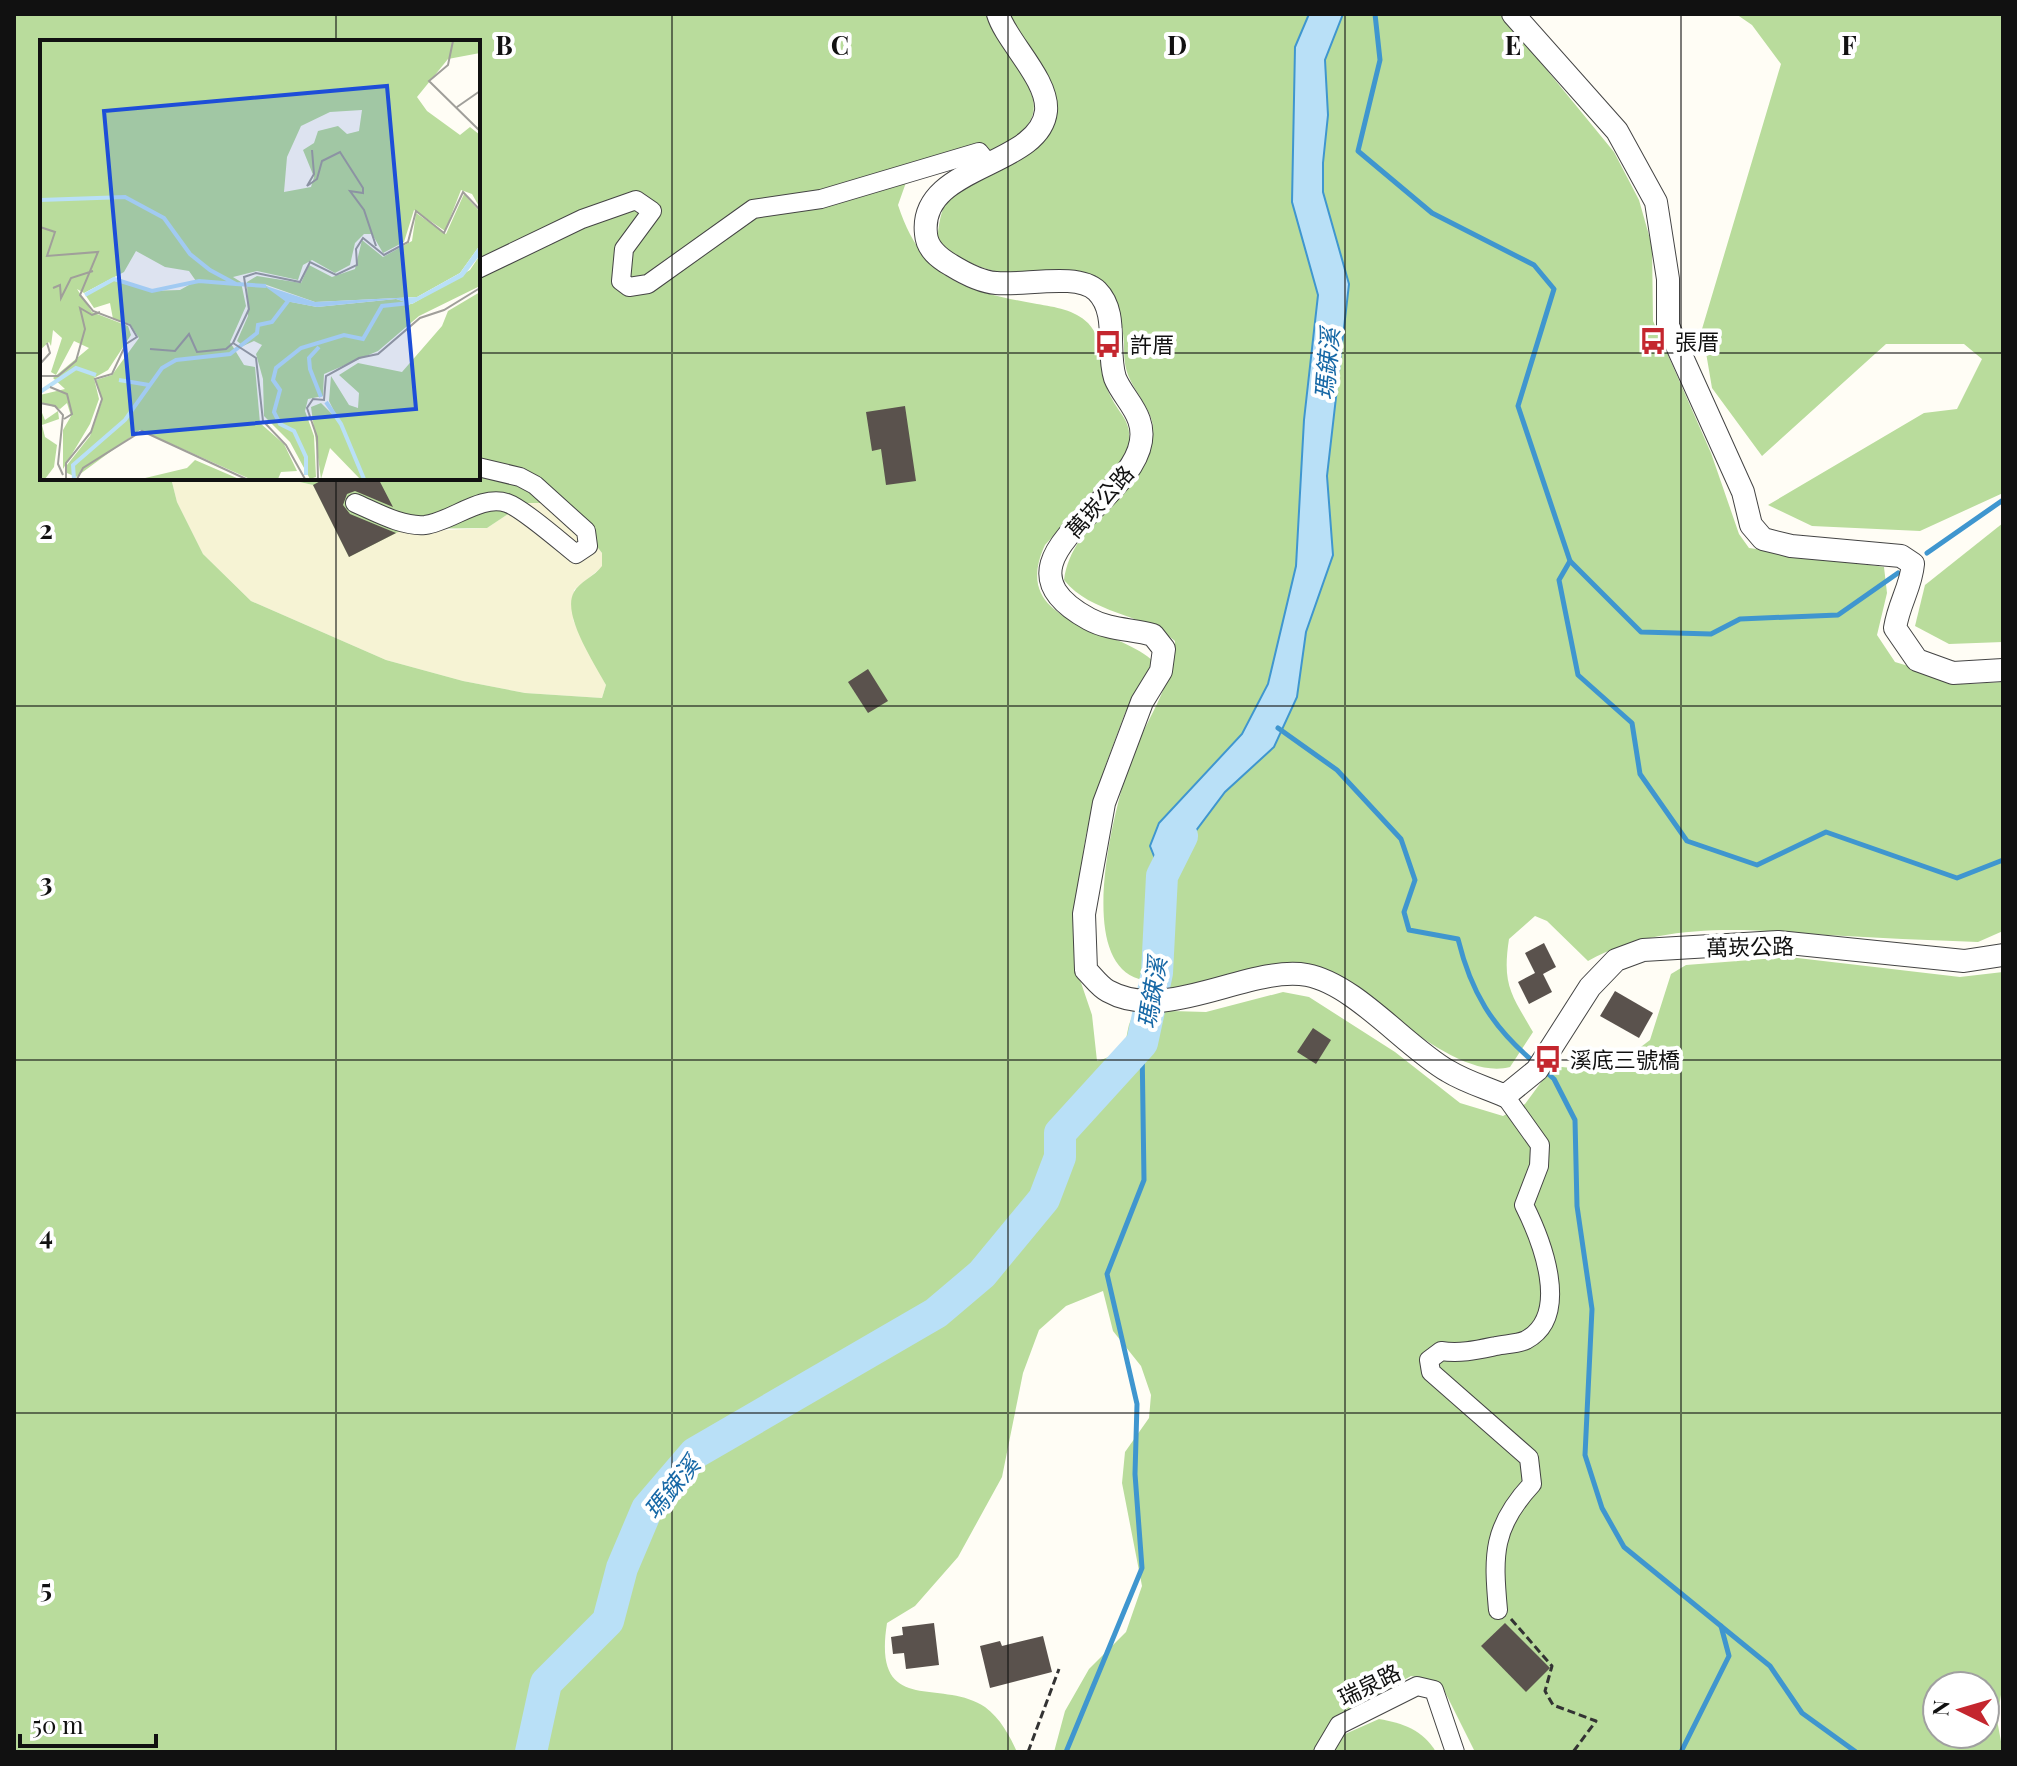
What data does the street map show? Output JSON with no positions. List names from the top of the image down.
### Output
{
  "streets": {
    "street": ["萬崁公路", "瑞泉路"]
  },
  "water": ["瑪鋉溪"],
  "places": {
    "bus stop": ["張厝", "許厝", "溪底三號橋"]
  },
  "scale_bar": "50 m",
  "north": "left",
  "grid": {
    "columns": [
      "B",
      "C",
      "D",
      "E",
      "F"
    ],
    "rows": [
      "2",
      "3",
      "4",
      "5"
    ]
  }
}
